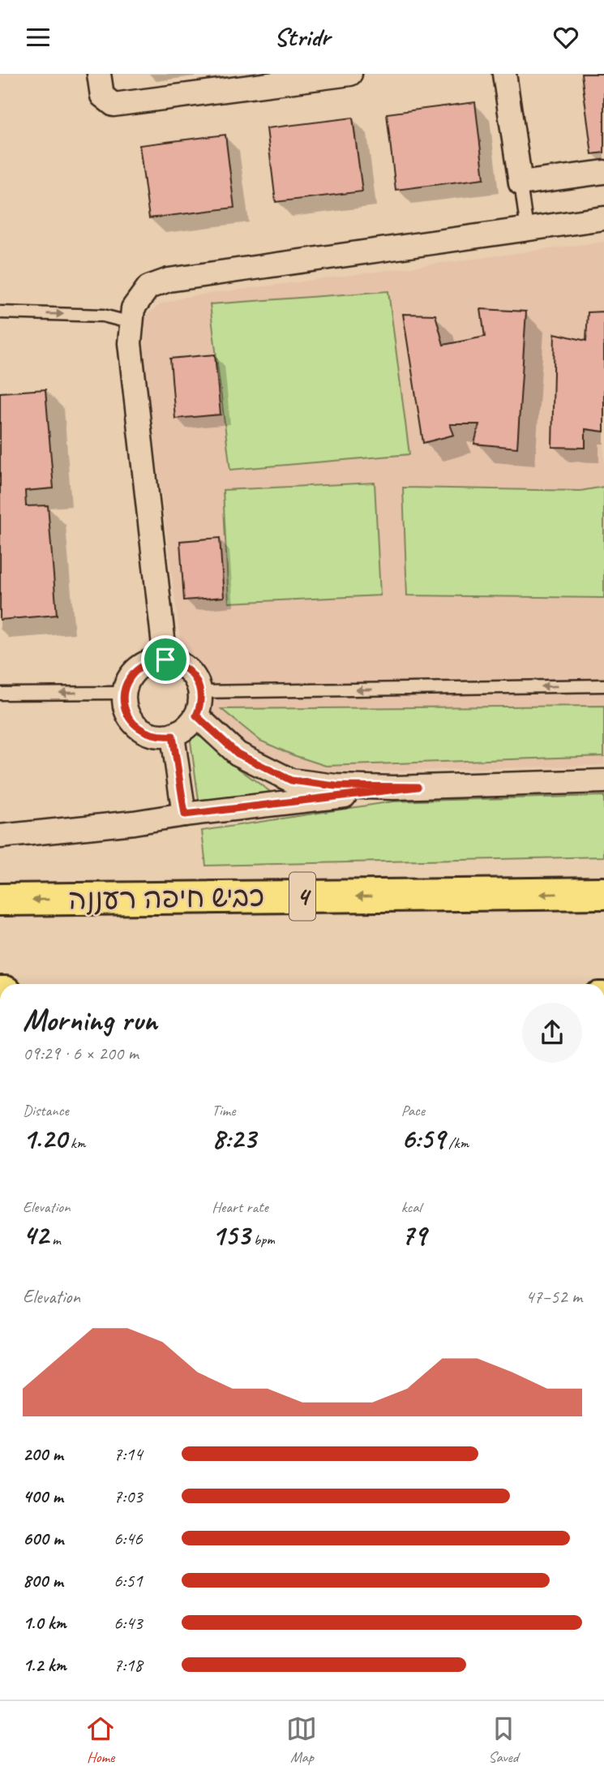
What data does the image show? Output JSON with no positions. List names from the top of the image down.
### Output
{
  "streets": {
    "highway": ["4", "כביש חיפה רעננה"]
  },
  "one_way": ["כביש חיפה רעננה"],
  "page": {
    "header": "Stridr",
    "heading": ["Morning run", "09:29 · 6 × 200 m"],
    "stats": [
      ["Distance", "1.20 km"],
      ["Time", "8:23"],
      ["Pace", "6:59 /km"],
      ["Elevation", "42 m"],
      ["Heart rate", "153 bpm"],
      ["kcal", "79"]
    ],
    "chart": ["Elevation", "47–52 m"],
    "list": [
      {
        "name": "200 m",
        "note": "7:14"
      },
      {
        "name": "400 m",
        "note": "7:03"
      },
      {
        "name": "600 m",
        "note": "6:46"
      },
      {
        "name": "800 m",
        "note": "6:51"
      },
      {
        "name": "1.0 km",
        "note": "6:43"
      },
      {
        "name": "1.2 km",
        "note": "7:18"
      }
    ],
    "tabs": ["Home", "Map", "Saved"]
  }
}
